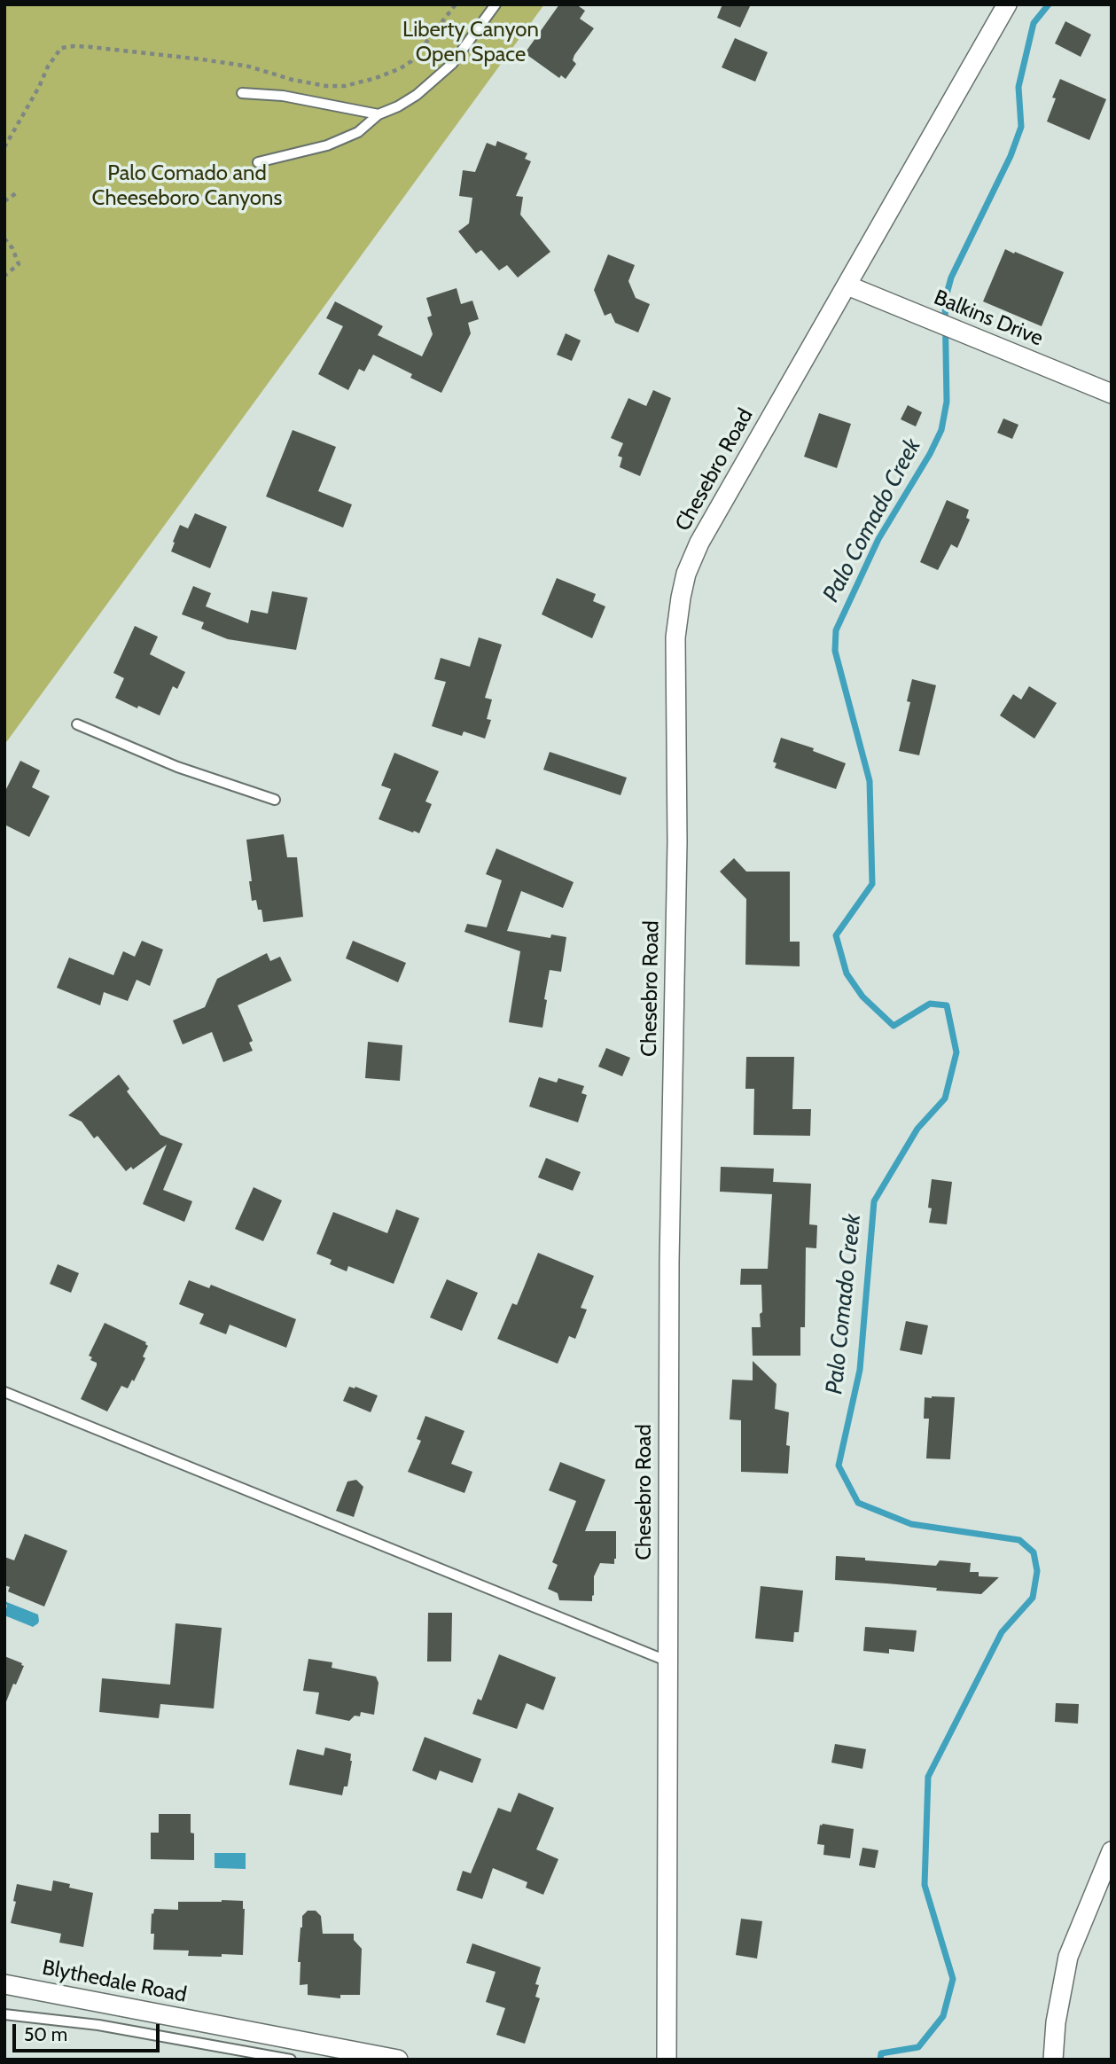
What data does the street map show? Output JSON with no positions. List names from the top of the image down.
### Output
{
  "streets": {
    "street": ["Balkins Drive", "Chesebro Road", "Blythedale Road"]
  },
  "crossings": [
    ["Balkins Drive", "Chesebro Road"]
  ],
  "water": ["Palo Comado Creek"],
  "parks": ["Liberty Canyon Open Space", "Palo Comado and Cheeseboro Canyons"],
  "scale_bar": "50 m"
}
